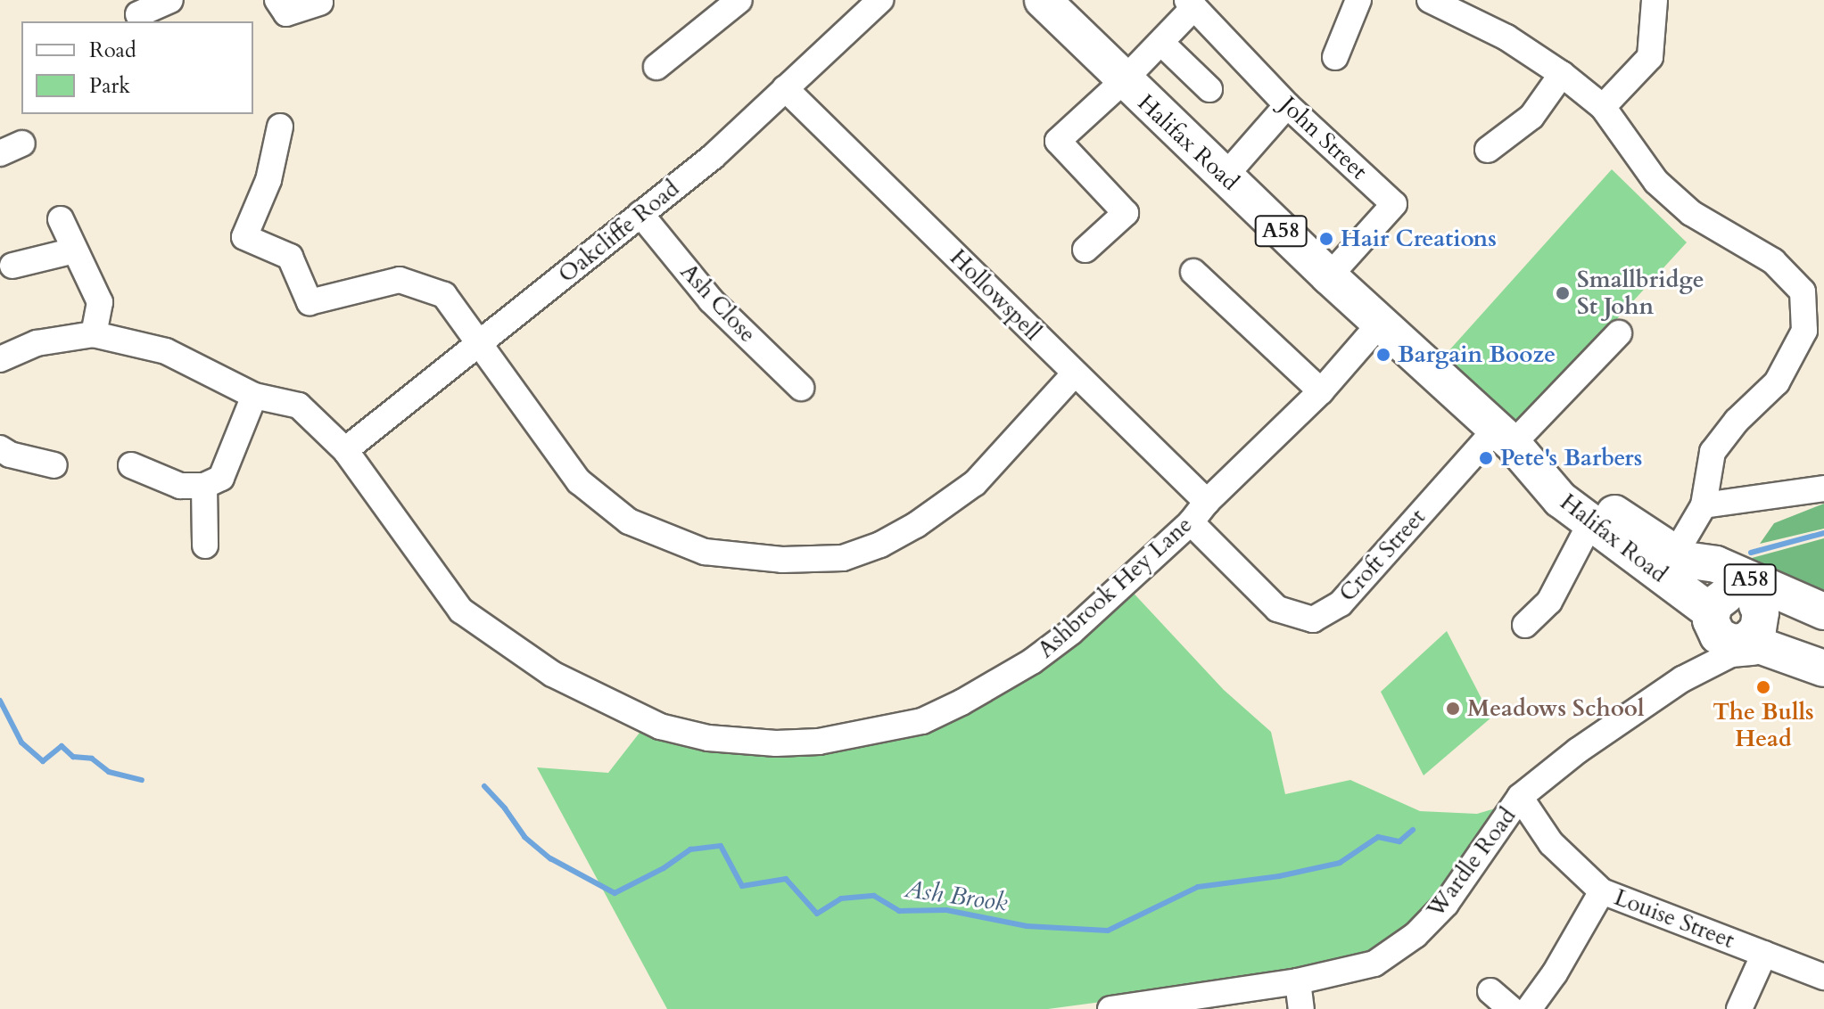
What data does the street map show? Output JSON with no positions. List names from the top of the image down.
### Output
{
  "streets": {
    "highway": ["Halifax Road", "A58"],
    "street": [
      "John Street",
      "Oakcliffe Road",
      "Hollowspell",
      "Ash Close",
      "Croft Street",
      "Ashbrook Hey Lane",
      "Wardle Road",
      "Louise Street"
    ]
  },
  "crossings": [
    ["John Street", "Halifax Road"],
    ["Halifax Road", "A58"],
    ["Halifax Road", "Croft Street"],
    ["Halifax Road", "Ashbrook Hey Lane"],
    ["Halifax Road", "Wardle Road"],
    ["A58", "Wardle Road"],
    ["Oakcliffe Road", "Hollowspell"],
    ["Oakcliffe Road", "Ash Close"],
    ["Oakcliffe Road", "Ashbrook Hey Lane"],
    ["Hollowspell", "Ashbrook Hey Lane"],
    ["Croft Street", "Ashbrook Hey Lane"],
    ["Wardle Road", "Louise Street"]
  ],
  "water": ["Ash Brook"],
  "places": [
    "Hair Creations",
    "Smallbridge St John",
    "Bargain Booze",
    "Pete's Barbers",
    "The Bulls Head",
    "Meadows School"
  ],
  "legend": ["Road", "Park"]
}
